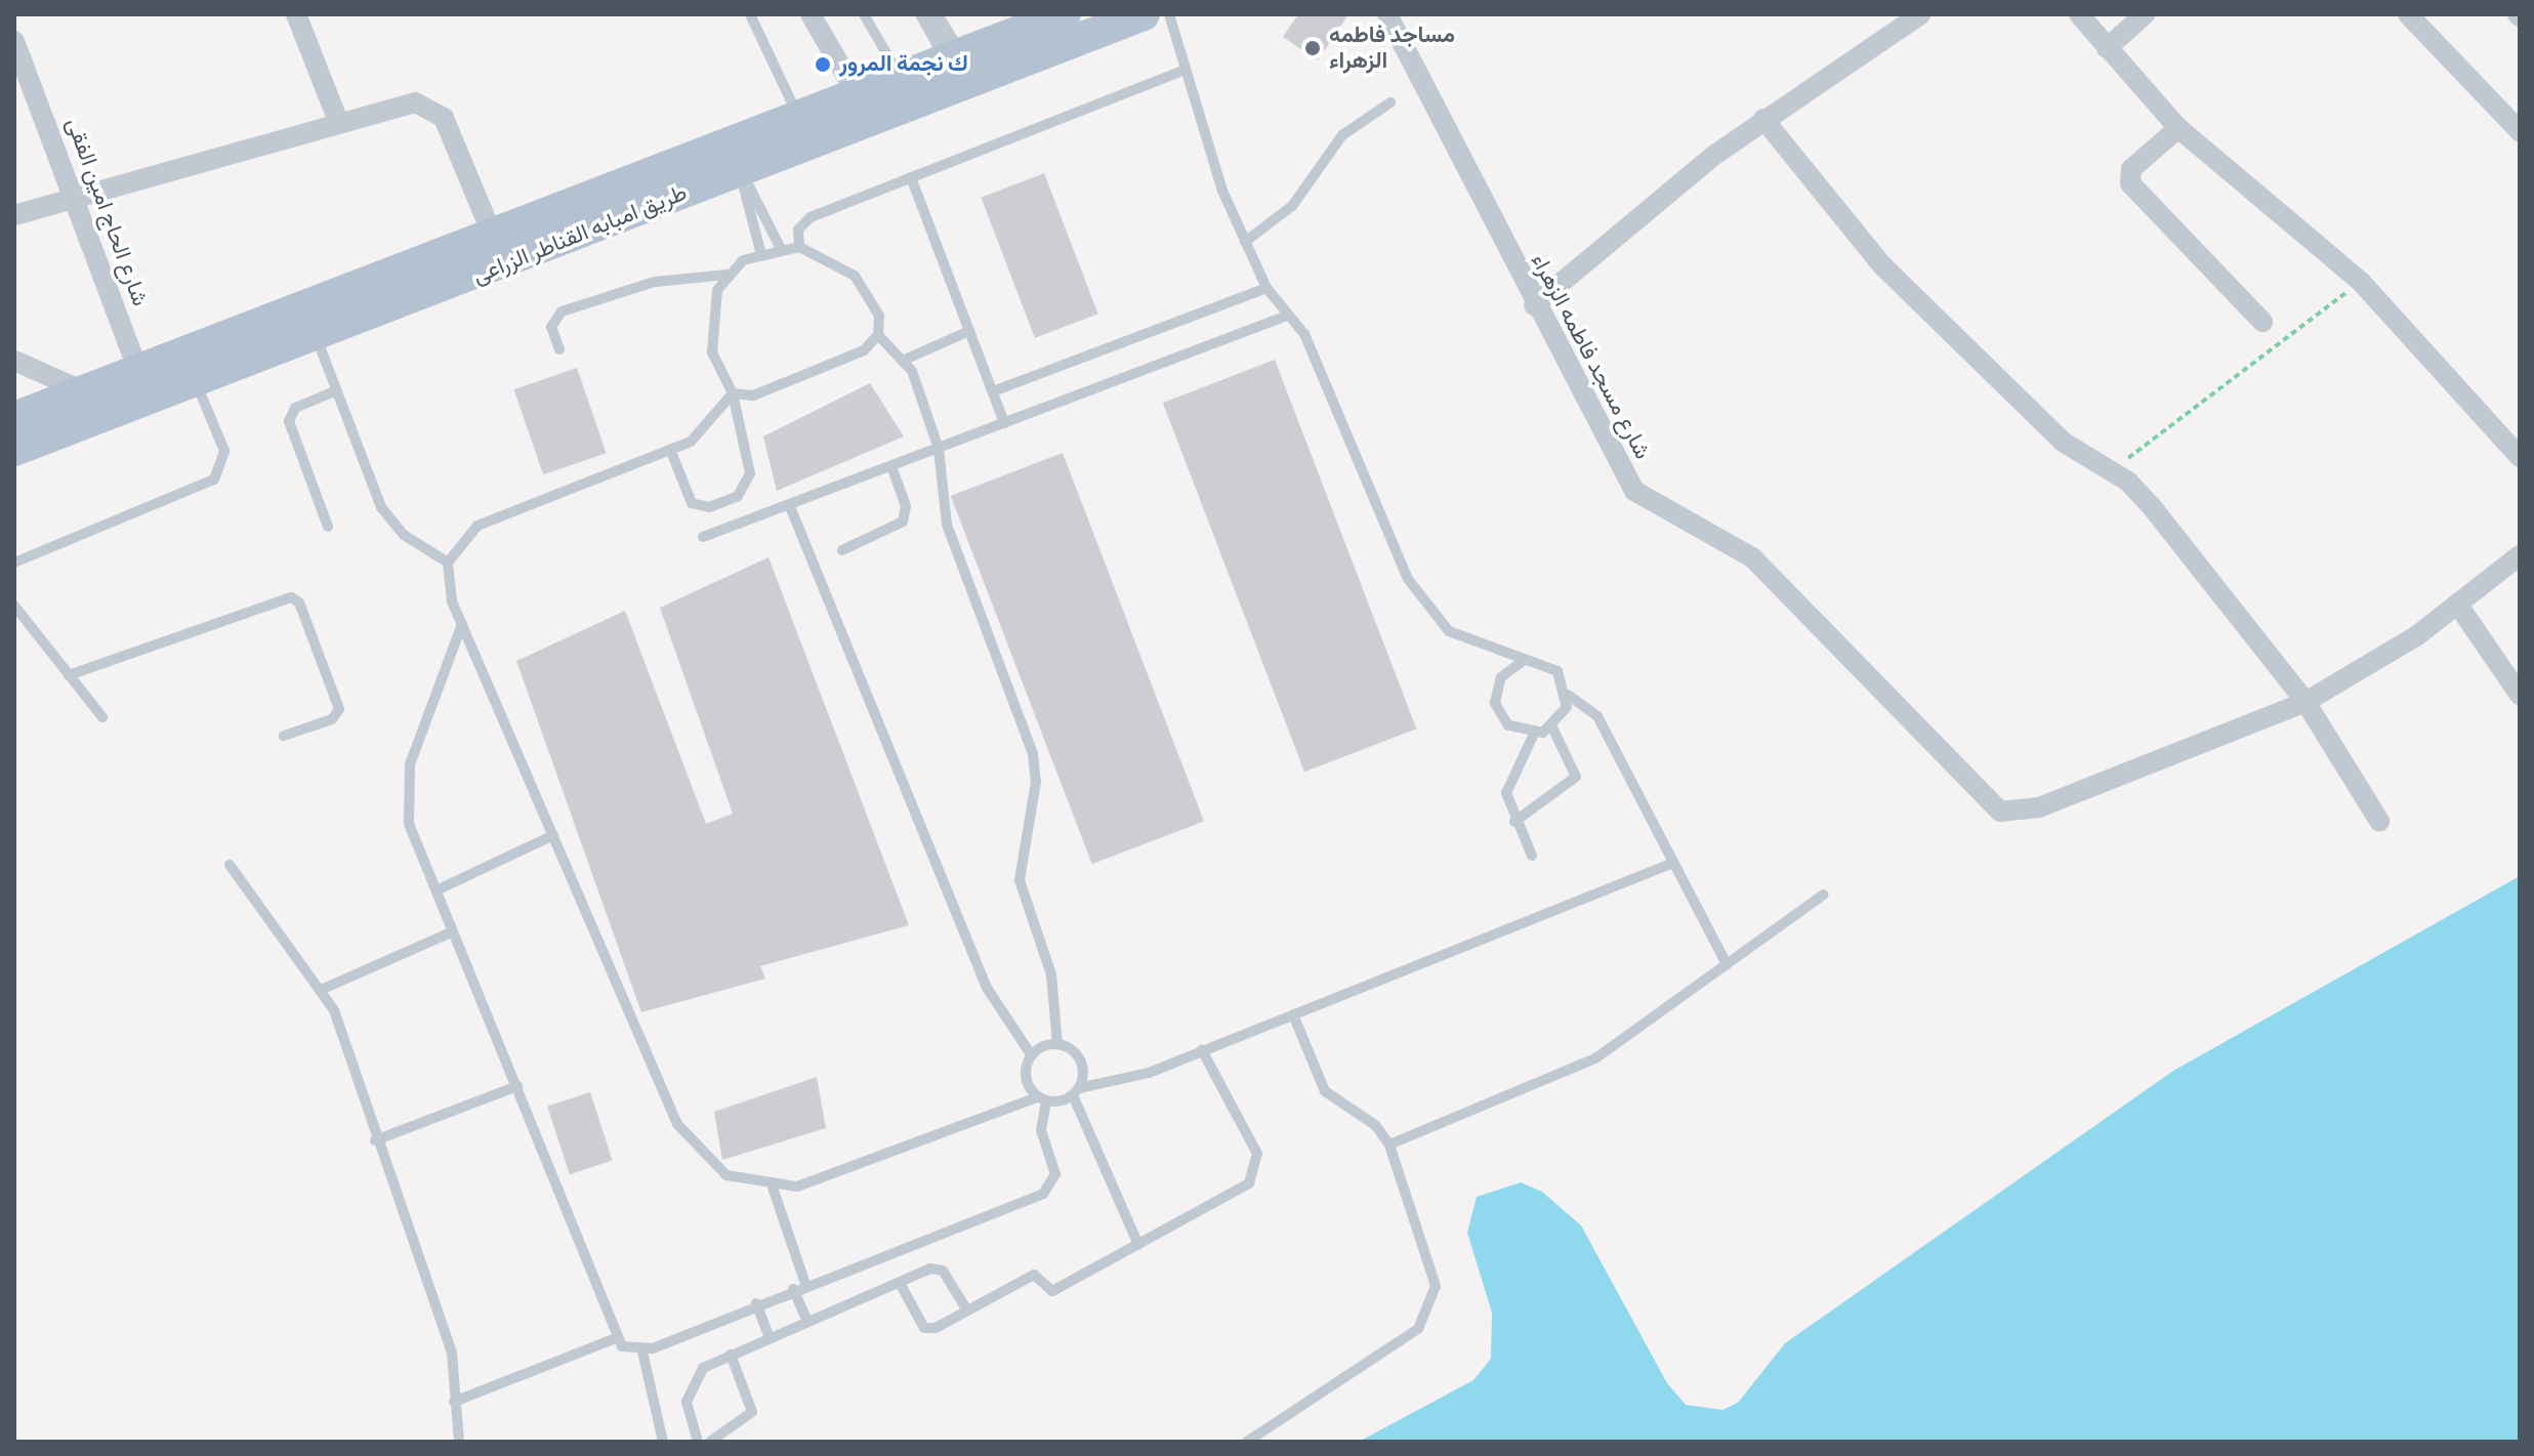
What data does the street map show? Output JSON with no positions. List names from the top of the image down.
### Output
{
  "streets": {
    "main road": ["طريق امبابه القناطر الزراعى"],
    "street": ["شارع الحاج امين الفقى", "شارع مسجد فاطمه الزهراء"]
  },
  "crossings": [
    ["شارع الحاج امين الفقى", "طريق امبابه القناطر الزراعى"]
  ],
  "places": ["مساجد فاطمه الزهراء", "ك نجمة المرور"]
}
